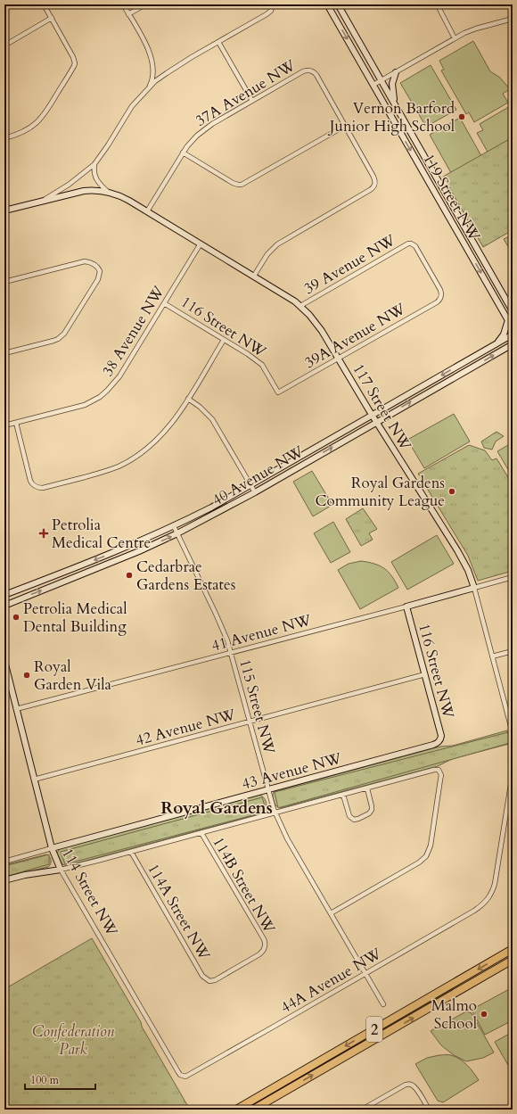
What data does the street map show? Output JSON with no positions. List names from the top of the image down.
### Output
{
  "streets": {
    "highway": ["2"],
    "street": [
      "37A Avenue NW",
      "119 Street NW",
      "39 Avenue NW",
      "116 Street NW",
      "38 Avenue NW",
      "39A Avenue NW",
      "117 Street NW",
      "40 Avenue NW",
      "41 Avenue NW",
      "115 Street NW",
      "42 Avenue NW",
      "43 Avenue NW",
      "114B Street NW",
      "114 Street NW",
      "114A Street NW",
      "44A Avenue NW"
    ]
  },
  "crossings": [
    ["37A Avenue NW", "117 Street NW"],
    ["39 Avenue NW", "39A Avenue NW"],
    ["39 Avenue NW", "117 Street NW"],
    ["116 Street NW", "38 Avenue NW"],
    ["116 Street NW", "39A Avenue NW"],
    ["116 Street NW", "41 Avenue NW"],
    ["116 Street NW", "42 Avenue NW"],
    ["116 Street NW", "43 Avenue NW"],
    ["38 Avenue NW", "117 Street NW"],
    ["39A Avenue NW", "117 Street NW"],
    ["117 Street NW", "40 Avenue NW"],
    ["117 Street NW", "41 Avenue NW"],
    ["40 Avenue NW", "115 Street NW"],
    ["41 Avenue NW", "115 Street NW"],
    ["41 Avenue NW", "114 Street NW"],
    ["115 Street NW", "42 Avenue NW"],
    ["115 Street NW", "43 Avenue NW"],
    ["115 Street NW", "44A Avenue NW"],
    ["42 Avenue NW", "114 Street NW"],
    ["43 Avenue NW", "114 Street NW"],
    ["114B Street NW", "114A Street NW"],
    ["114 Street NW", "44A Avenue NW"]
  ],
  "districts": ["Royal Gardens"],
  "parks": ["Confederation Park"],
  "places": {
    "other": [
      "Vernon Barford Junior High School",
      "Royal Gardens Community League",
      "Cedarbrae Gardens Estates",
      "Petrolia Medical Dental Building",
      "Royal Garden Vila",
      "Malmo School"
    ],
    "health": ["Petrolia Medical Centre"]
  },
  "scale_bar": "100 m"
}
